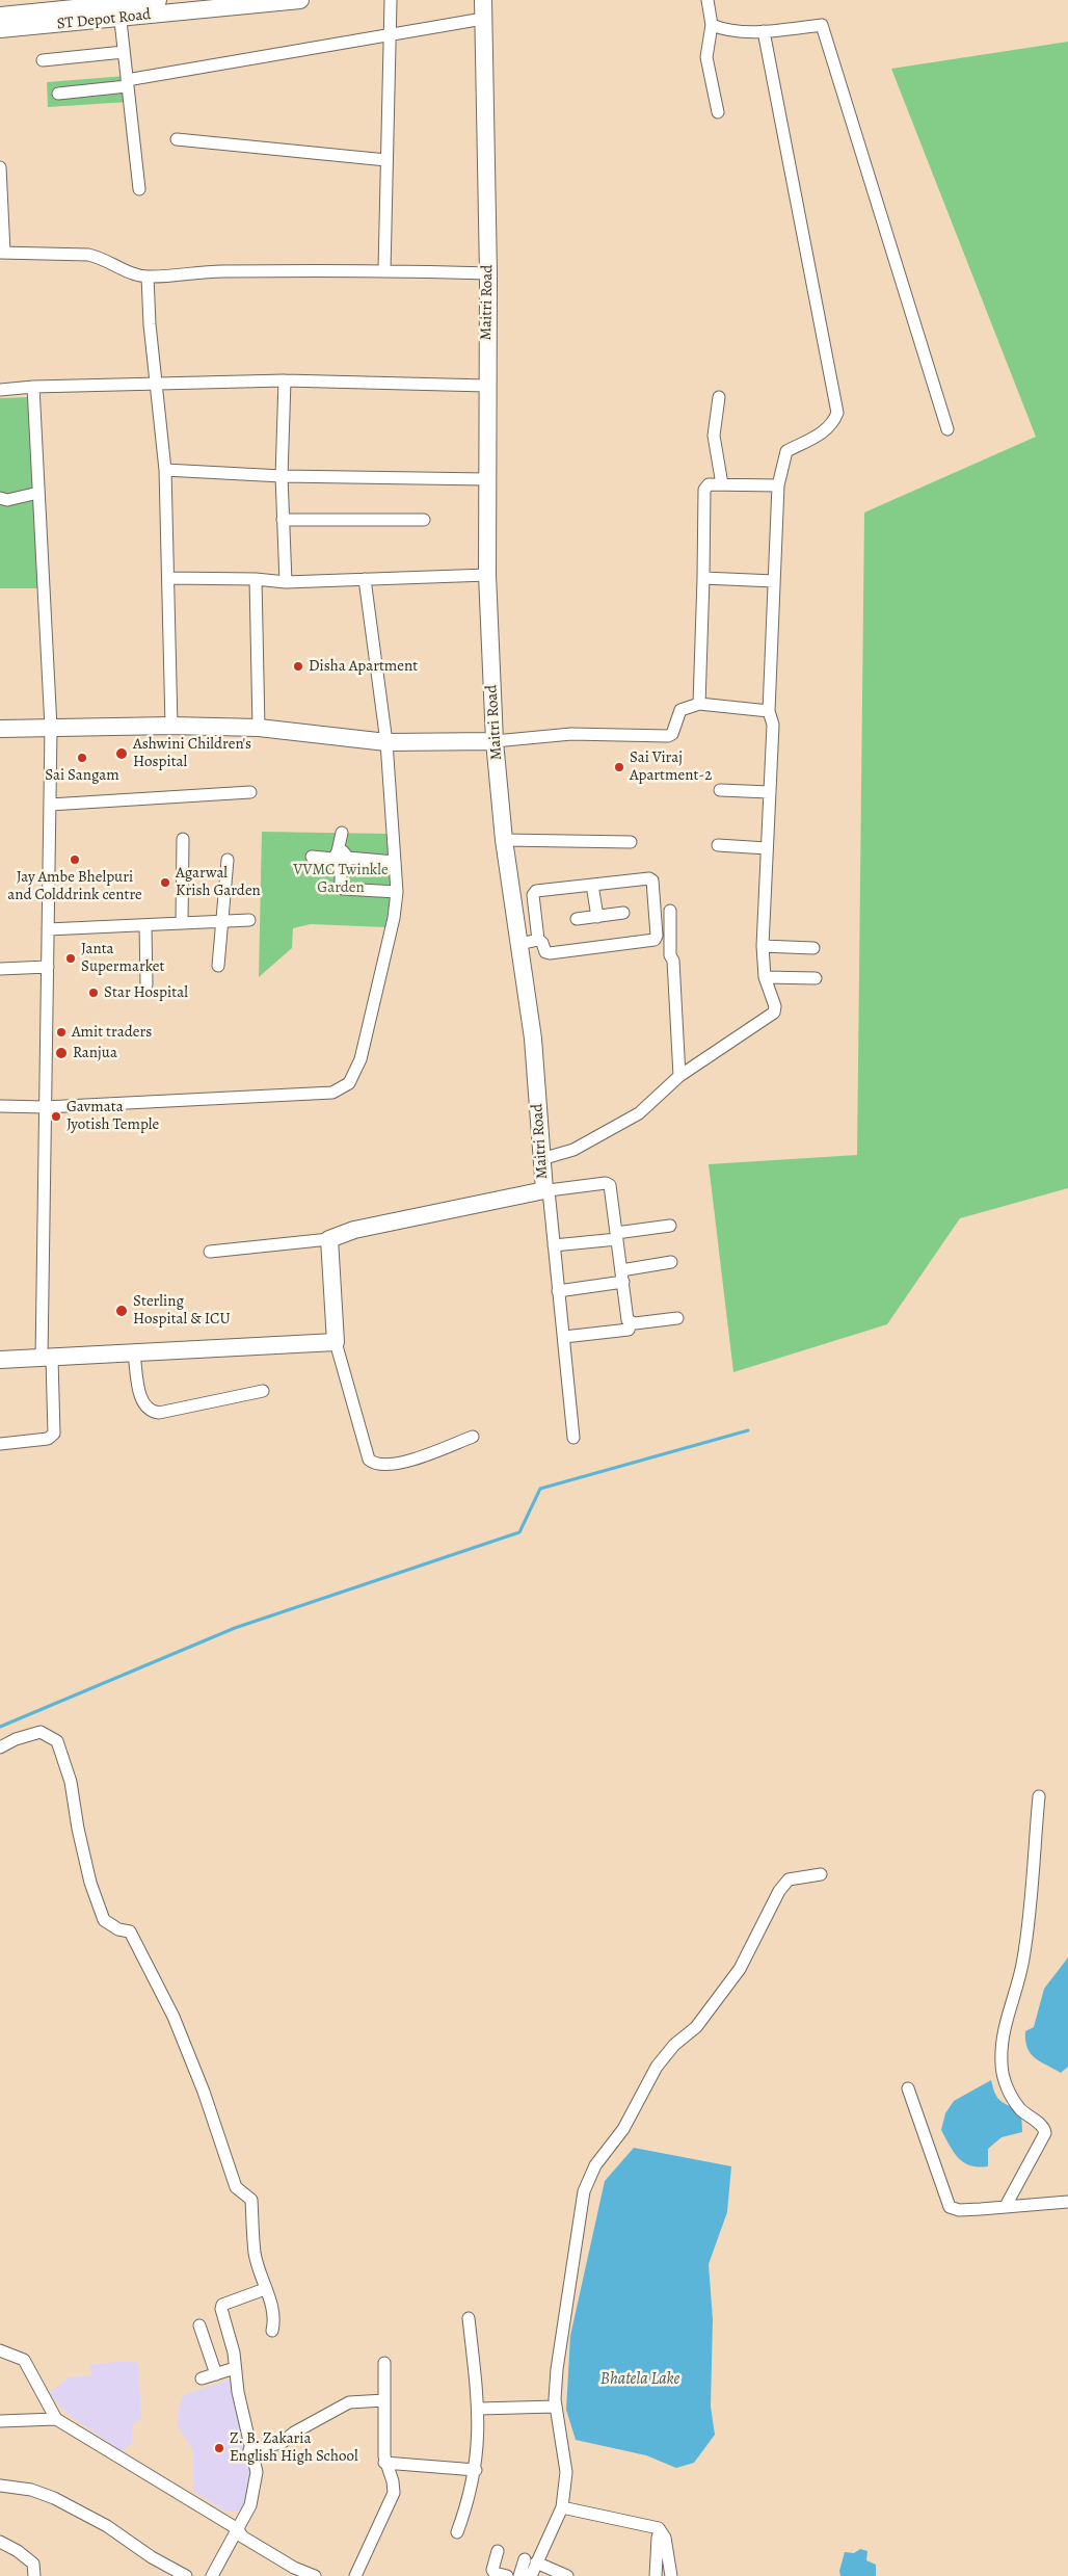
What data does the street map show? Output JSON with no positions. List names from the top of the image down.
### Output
{
  "streets": {
    "street": ["ST Depot Road", "Maitri Road"]
  },
  "water": ["Bhatela Lake"],
  "parks": ["VVMC Twinkle Garden"],
  "places": [
    "Disha Apartment",
    "Ashwini Children's Hospital",
    "Sai Sangam",
    "Sai Viraj Apartment-2",
    "Jay Ambe Bhelpuri and Colddrink centre",
    "Agarwal Krish Garden",
    "Janta Supermarket",
    "Star Hospital",
    "Amit traders",
    "Ranjua",
    "Gavmata Jyotish Temple",
    "Sterling Hospital & ICU",
    "Z. B. Zakaria English High School"
  ]
}
